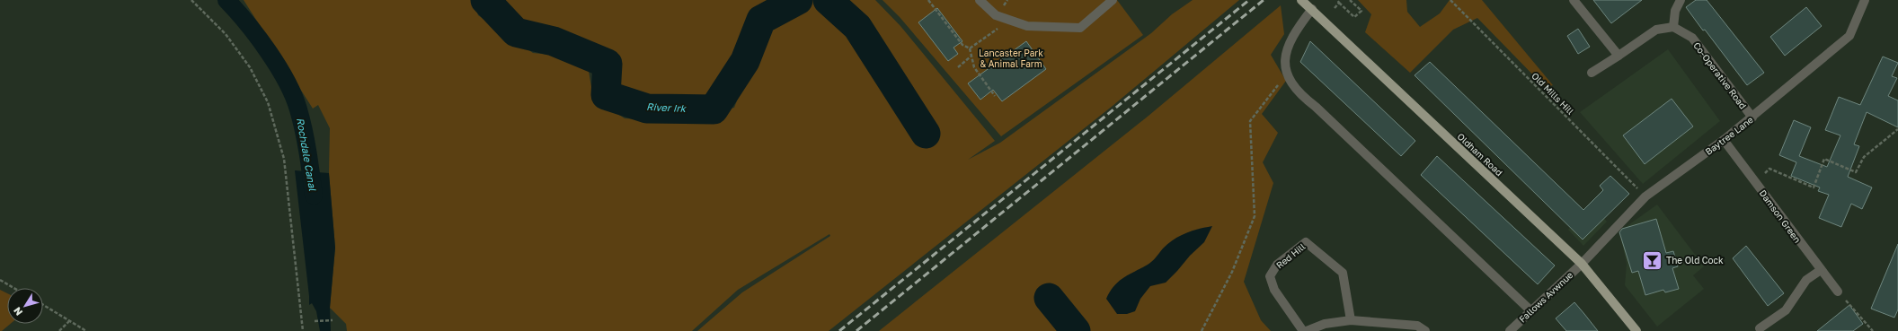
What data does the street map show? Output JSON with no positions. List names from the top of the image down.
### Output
{
  "streets": {
    "main road": ["Oldham Road"],
    "street": [
      "Co-Operative Road",
      "Baytree Lane",
      "Damson Green",
      "Red Hill",
      "Fallows Avwnue"
    ],
    "path": ["Old Mills Hill"]
  },
  "crossings": [
    ["Co-Operative Road", "Baytree Lane"],
    ["Old Mills Hill", "Baytree Lane"],
    ["Baytree Lane", "Oldham Road"],
    ["Baytree Lane", "Damson Green"],
    ["Baytree Lane", "Fallows Avwnue"],
    ["Oldham Road", "Fallows Avwnue"]
  ],
  "water": ["River Irk", "Rochdale Canal"],
  "parks": ["Lancaster Park & Animal Farm"],
  "places": {
    "bar": ["The Old Cock"]
  },
  "north": "bottom left"
}
